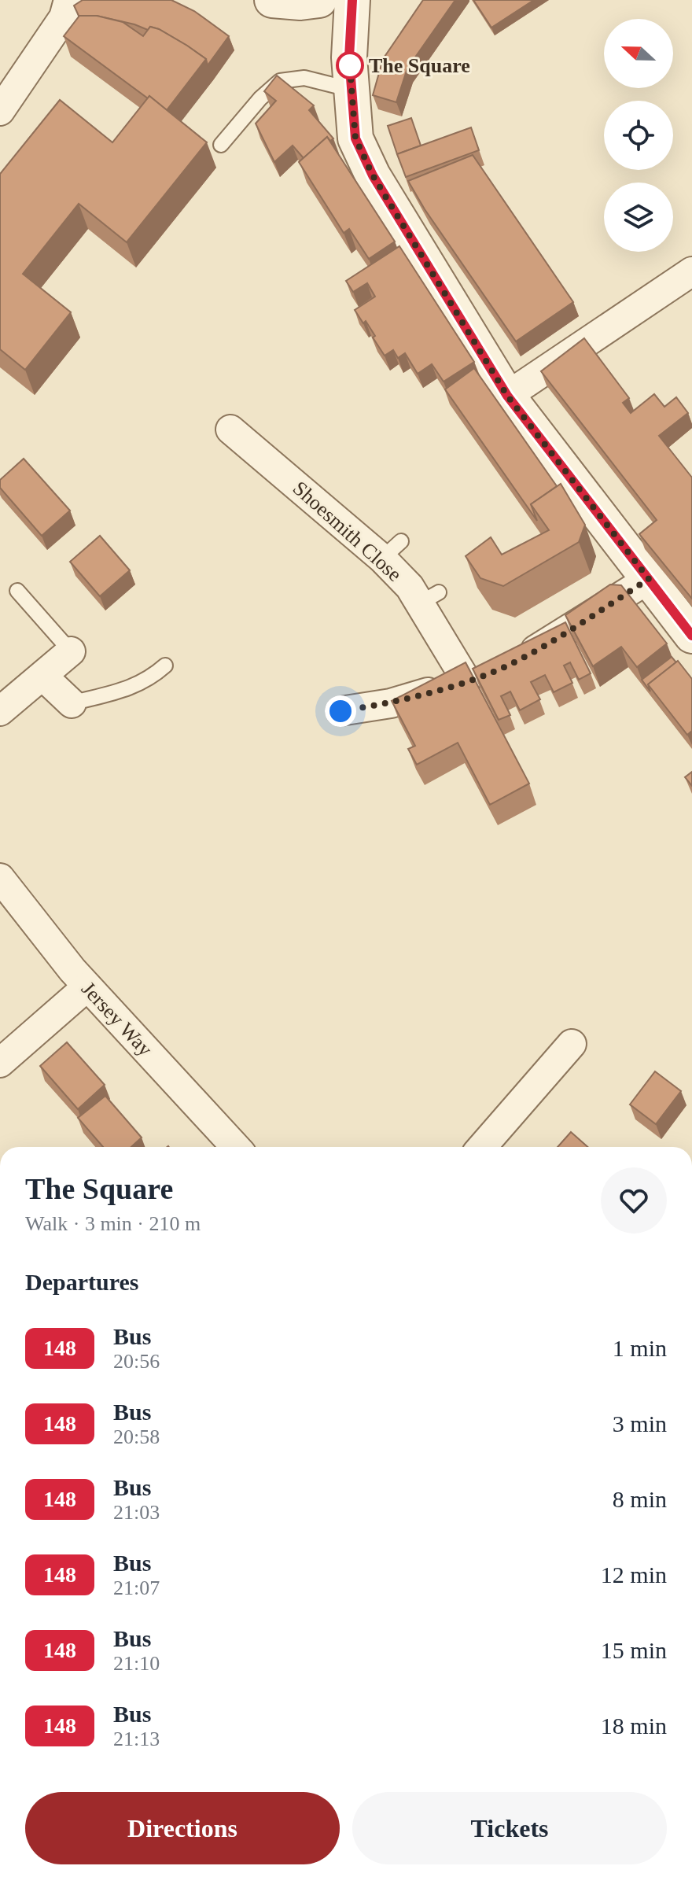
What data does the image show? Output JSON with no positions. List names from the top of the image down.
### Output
{
  "streets": {
    "street": ["Shoesmith Close", "Jersey Way"]
  },
  "places": ["The Square"],
  "lines": ["bus line 148"],
  "north": "left",
  "page": {
    "heading": [
      ["The Square", "Walk · 3 min · 210 m"],
      "Departures"
    ],
    "list": [
      {
        "mark": "148",
        "name": "Bus",
        "note": "20:56",
        "value": "1 min"
      },
      {
        "mark": "148",
        "name": "Bus",
        "note": "20:58",
        "value": "3 min"
      },
      {
        "mark": "148",
        "name": "Bus",
        "note": "21:03",
        "value": "8 min"
      },
      {
        "mark": "148",
        "name": "Bus",
        "note": "21:07",
        "value": "12 min"
      },
      {
        "mark": "148",
        "name": "Bus",
        "note": "21:10",
        "value": "15 min"
      },
      {
        "mark": "148",
        "name": "Bus",
        "note": "21:13",
        "value": "18 min"
      }
    ],
    "buttons": ["Directions", "Tickets"]
  }
}
